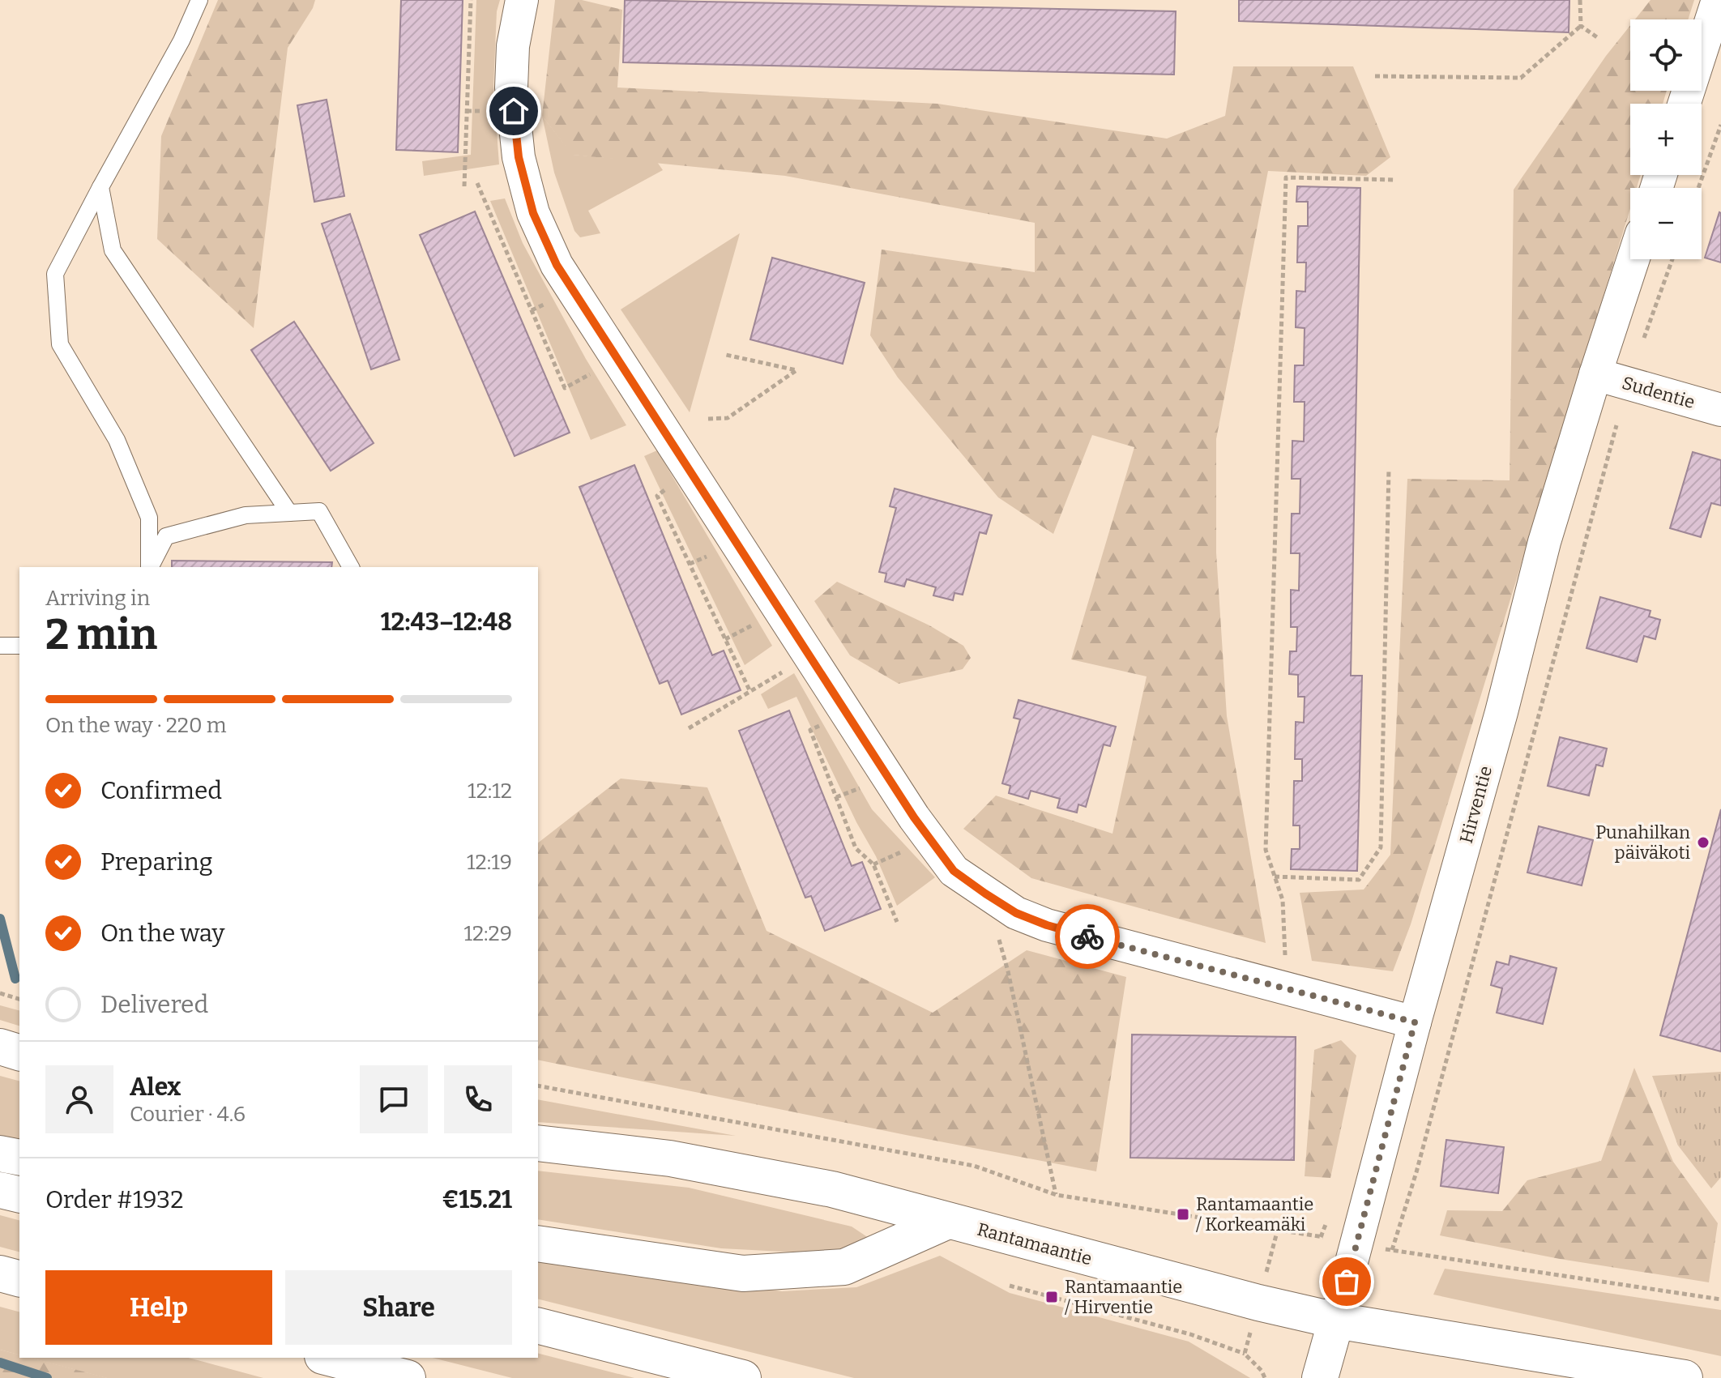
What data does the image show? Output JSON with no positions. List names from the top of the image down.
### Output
{
  "streets": {
    "main road": ["Hirventie", "Rantamaantie"],
    "street": ["Sudentie"]
  },
  "crossings": [
    ["Sudentie", "Hirventie"],
    ["Hirventie", "Rantamaantie"]
  ],
  "places": {
    "other": ["Punahilkan päiväkoti"],
    "transit": ["Rantamaantie / Korkeamäki", "Rantamaantie / Hirventie"]
  },
  "page": {
    "map_buttons": ["+", "−"],
    "heading": ["2 min", "Arriving in", "12:43–12:48"],
    "panel": [
      "Alex",
      "Courier · 4.6",
      "Order #1932",
      "€15.21"
    ],
    "bar": "On the way · 220 m",
    "list": [
      ["Confirmed", "12:12"],
      ["Preparing", "12:19"],
      ["On the way", "12:29"],
      "Delivered"
    ],
    "buttons": ["Help", "Share"]
  }
}
